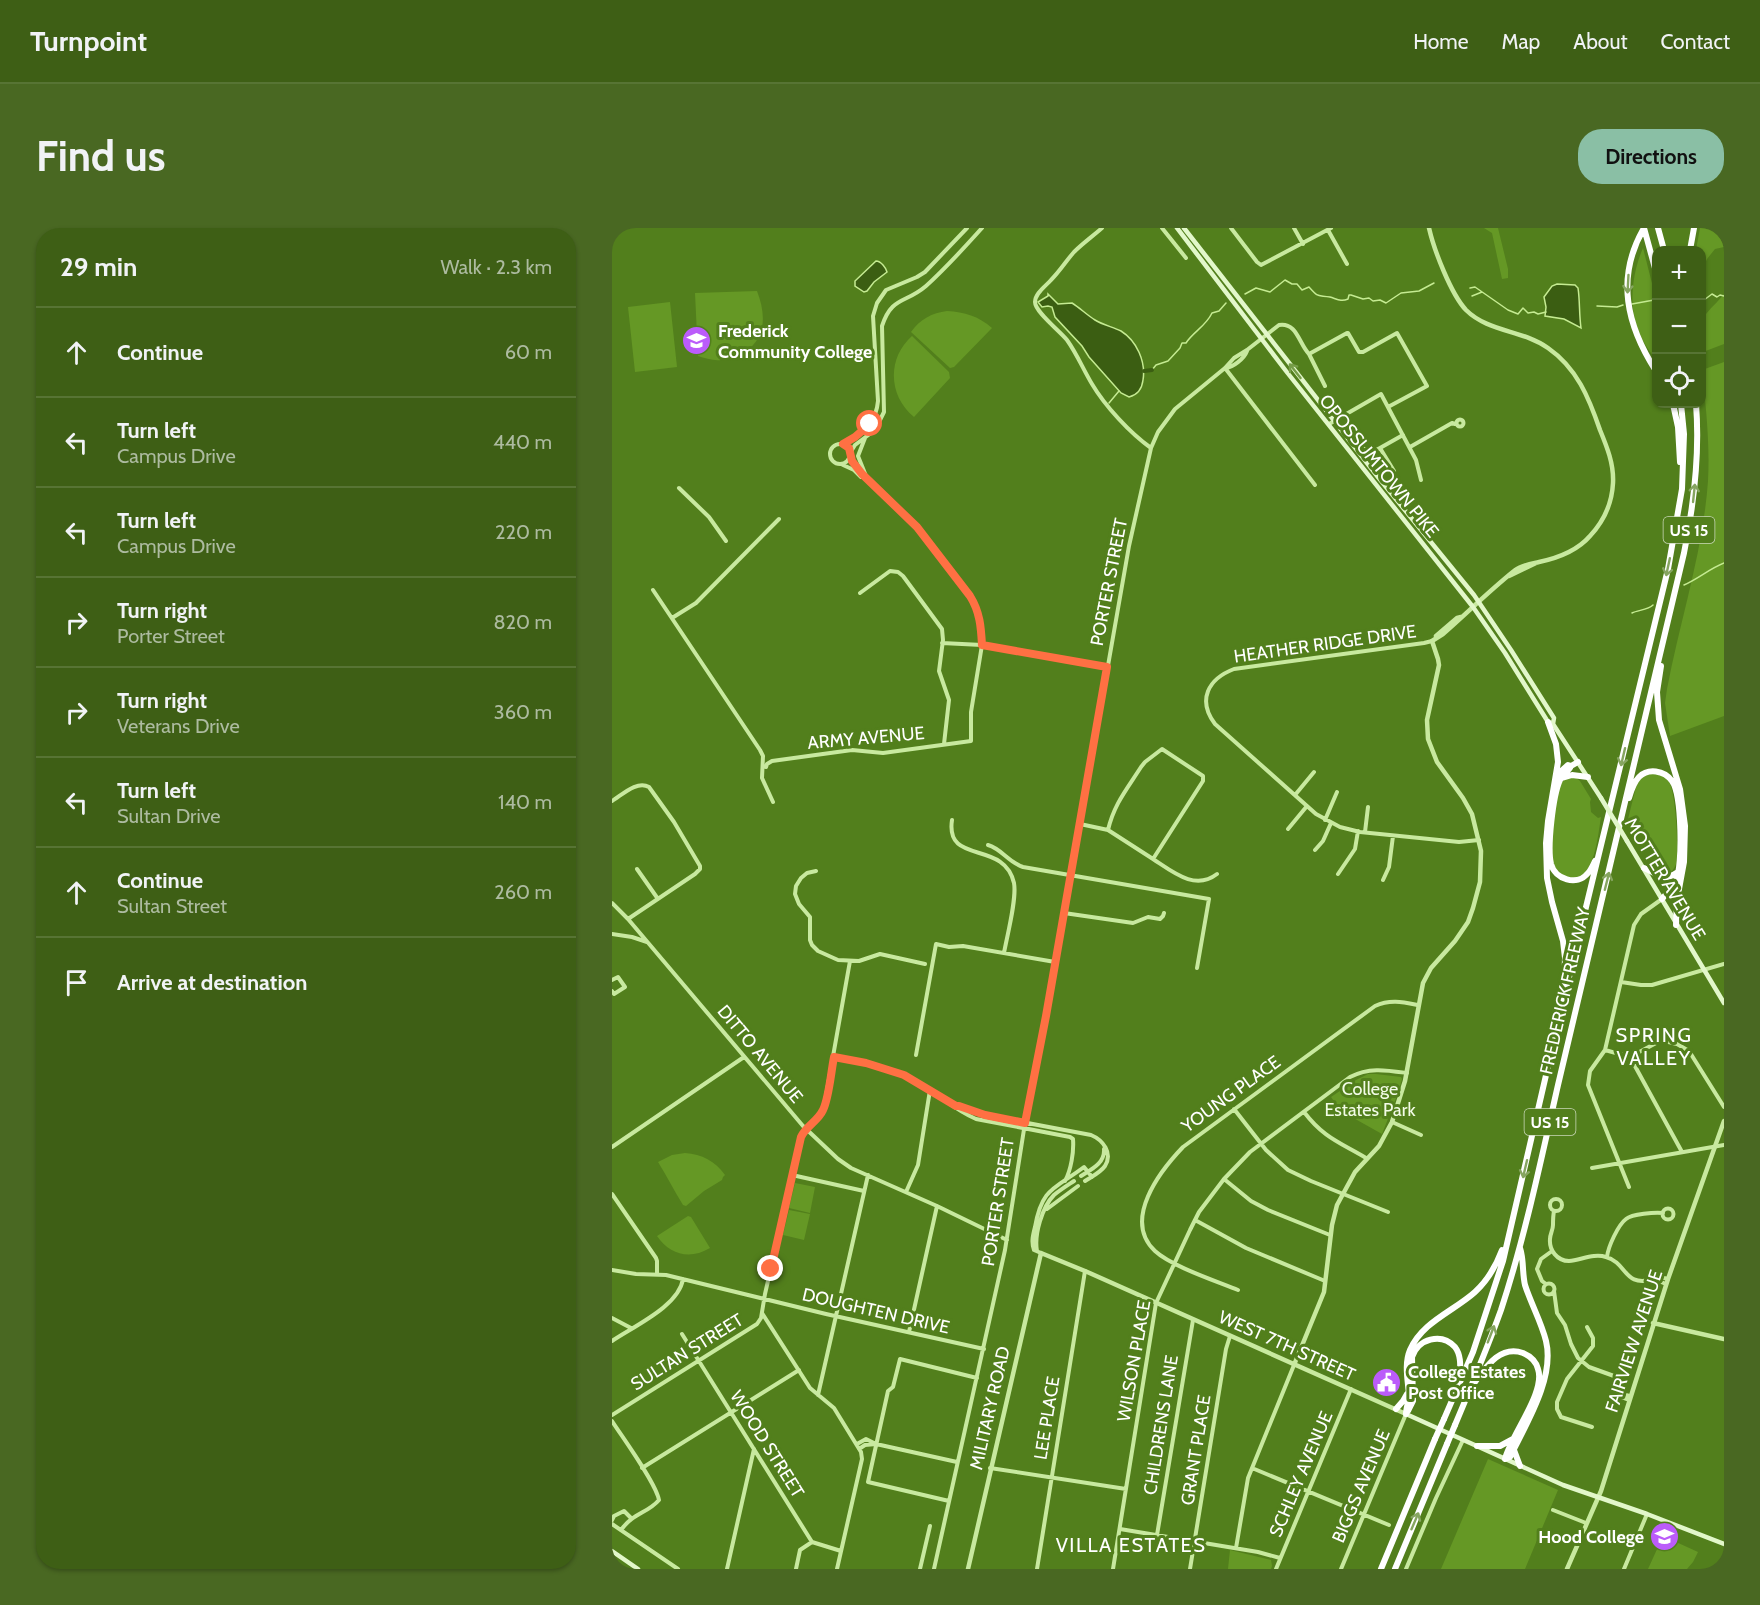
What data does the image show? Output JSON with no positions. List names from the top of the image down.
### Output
{
  "streets": {
    "highway": ["US 15", "FREDERICK FREEWAY"],
    "main road": ["OPOSSUMTOWN PIKE", "MOTTER AVENUE", "WEST 7TH STREET"],
    "street": [
      "PORTER STREET",
      "HEATHER RIDGE DRIVE",
      "ARMY AVENUE",
      "DITTO AVENUE",
      "YOUNG PLACE",
      "DOUGHTEN DRIVE",
      "FAIRVIEW AVENUE",
      "SULTAN STREET",
      "WILSON PLACE",
      "MILITARY ROAD",
      "LEE PLACE",
      "CHILDRENS LANE",
      "WOOD STREET",
      "GRANT PLACE",
      "SCHLEY AVENUE",
      "BIGGS AVENUE"
    ]
  },
  "crossings": [
    ["OPOSSUMTOWN PIKE", "PORTER STREET"],
    ["OPOSSUMTOWN PIKE", "MOTTER AVENUE"],
    ["US 15", "FREDERICK FREEWAY"],
    ["PORTER STREET", "DITTO AVENUE"],
    ["PORTER STREET", "DOUGHTEN DRIVE"],
    ["DITTO AVENUE", "SULTAN STREET"],
    ["YOUNG PLACE", "WILSON PLACE"],
    ["DOUGHTEN DRIVE", "SULTAN STREET"],
    ["FAIRVIEW AVENUE", "WEST 7TH STREET"],
    ["WEST 7TH STREET", "WILSON PLACE"],
    ["WEST 7TH STREET", "MILITARY ROAD"],
    ["WEST 7TH STREET", "LEE PLACE"],
    ["WEST 7TH STREET", "CHILDRENS LANE"],
    ["WEST 7TH STREET", "GRANT PLACE"],
    ["WEST 7TH STREET", "SCHLEY AVENUE"],
    ["WEST 7TH STREET", "BIGGS AVENUE"],
    ["SULTAN STREET", "WOOD STREET"]
  ],
  "districts": ["SPRING VALLEY", "VILLA ESTATES"],
  "parks": ["College Estates Park"],
  "places": {
    "school or university": ["Frederick Community College", "Hood College"],
    "public building": ["College Estates Post Office"]
  },
  "page": {
    "header": "Turnpoint",
    "nav": [
      "Home",
      "Map",
      "About",
      "Contact"
    ],
    "buttons": "Directions",
    "title": "Find us",
    "heading": ["29 min", "Walk · 2.3 km"],
    "map_buttons": ["+", "−"],
    "list": [
      ["Continue", "60 m"],
      ["Turn left", "Campus Drive", "440 m"],
      ["Turn left", "Campus Drive", "220 m"],
      ["Turn right", "Porter Street", "820 m"],
      ["Turn right", "Veterans Drive", "360 m"],
      ["Turn left", "Sultan Drive", "140 m"],
      ["Continue", "Sultan Street", "260 m"],
      "Arrive at destination"
    ]
  }
}
